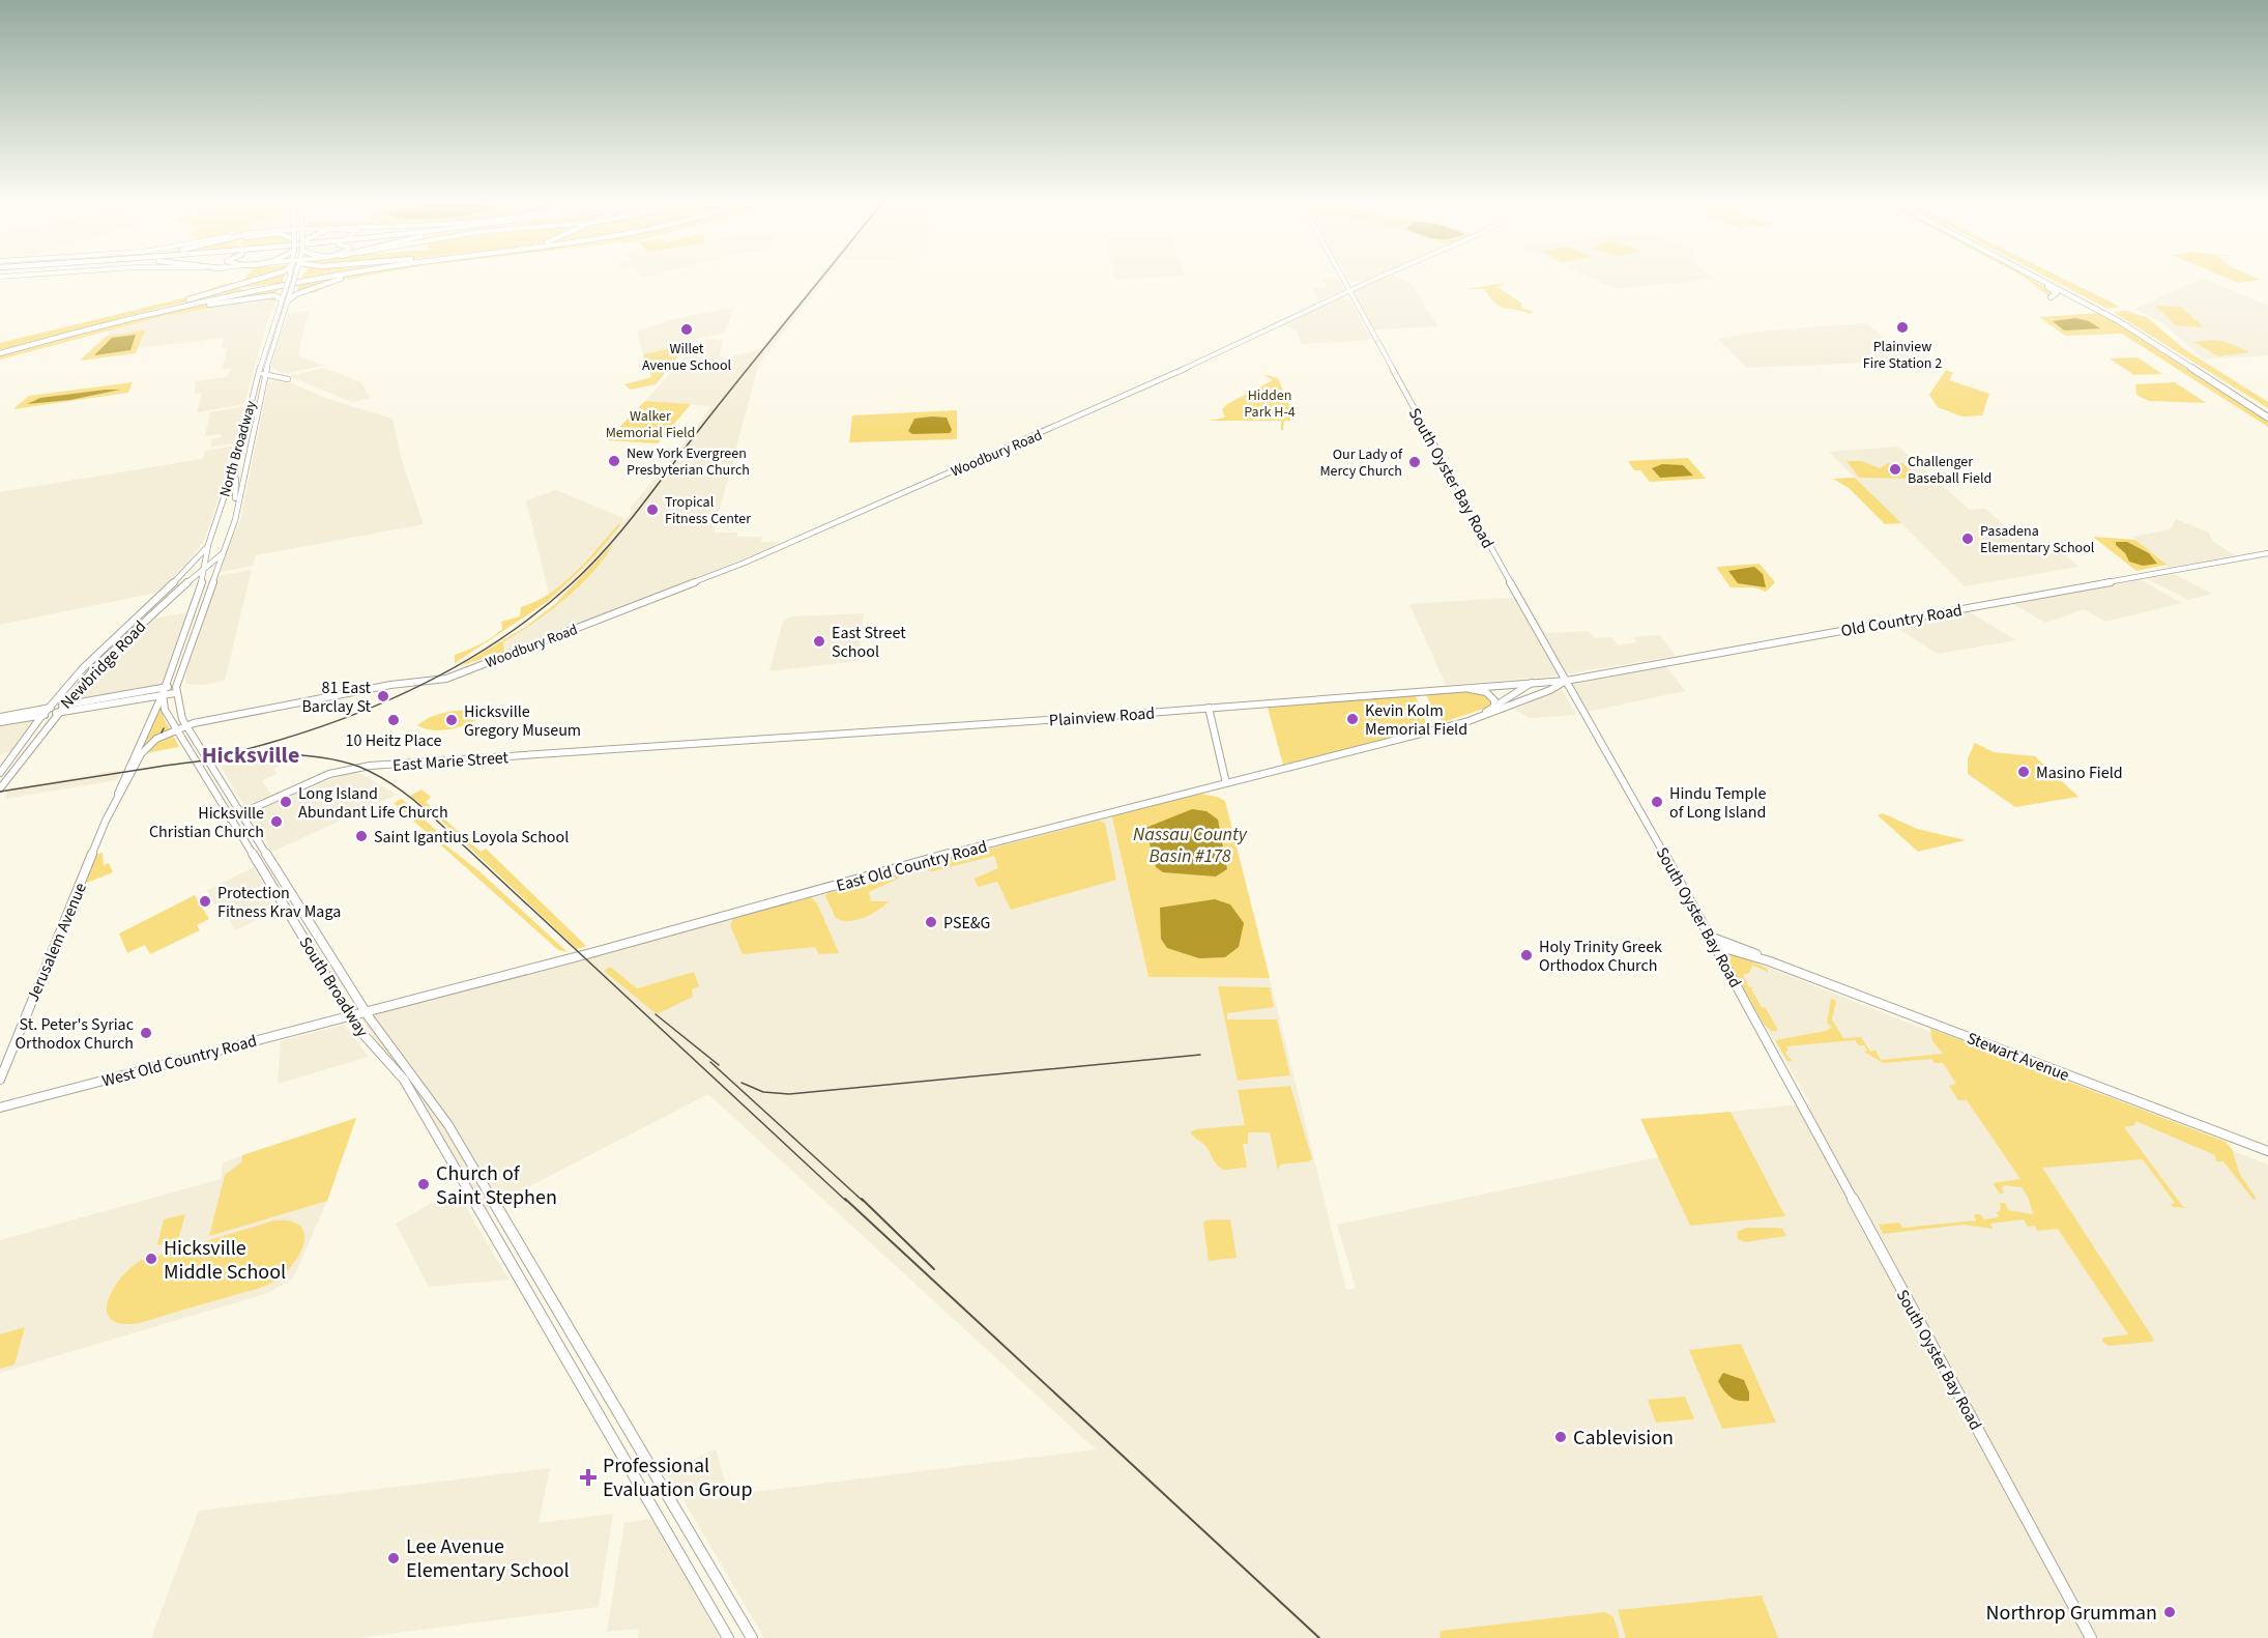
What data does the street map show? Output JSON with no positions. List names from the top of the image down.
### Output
{
  "streets": {
    "main road": [
      "North Broadway",
      "Woodbury Road",
      "South Oyster Bay Road",
      "Old Country Road",
      "Newbridge Road",
      "Plainview Road",
      "East Marie Street",
      "East Old Country Road",
      "Jerusalem Avenue",
      "South Broadway",
      "Stewart Avenue",
      "West Old Country Road"
    ]
  },
  "crossings": [
    ["North Broadway", "Newbridge Road"],
    ["North Broadway", "Jerusalem Avenue"],
    ["North Broadway", "South Broadway"],
    ["Woodbury Road", "South Oyster Bay Road"],
    ["Woodbury Road", "Jerusalem Avenue"],
    ["Woodbury Road", "South Broadway"],
    ["South Oyster Bay Road", "Old Country Road"],
    ["South Oyster Bay Road", "East Old Country Road"],
    ["South Oyster Bay Road", "Stewart Avenue"],
    ["Old Country Road", "Plainview Road"],
    ["Old Country Road", "East Old Country Road"],
    ["Plainview Road", "East Marie Street"],
    ["Plainview Road", "East Old Country Road"],
    ["East Marie Street", "South Broadway"],
    ["East Old Country Road", "South Broadway"],
    ["East Old Country Road", "West Old Country Road"],
    ["Jerusalem Avenue", "South Broadway"],
    ["South Broadway", "West Old Country Road"]
  ],
  "districts": ["Hicksville"],
  "water": ["Nassau County Basin #178"],
  "parks": ["Hidden Park H-4", "Walker Memorial Field"],
  "places": {
    "other": [
      "Plainview Fire Station 2",
      "Willet Avenue School",
      "New York Evergreen Presbyterian Church",
      "Our Lady of Mercy Church",
      "Challenger Baseball Field",
      "Tropical Fitness Center",
      "Pasadena Elementary School",
      "East Street School",
      "81 East Barclay St",
      "Kevin Kolm Memorial Field",
      "10 Heitz Place",
      "Hicksville Gregory Museum",
      "Masino Field",
      "Long Island Abundant Life Church",
      "Hindu Temple of Long Island",
      "Hicksville Christian Church",
      "Saint Igantius Loyola School",
      "Protection Fitness Krav Maga",
      "PSE&G",
      "Holy Trinity Greek Orthodox Church",
      "St. Peter's Syriac Orthodox Church",
      "Church of Saint Stephen",
      "Hicksville Middle School",
      "Cablevision",
      "Lee Avenue Elementary School",
      "Northrop Grumman"
    ],
    "health": ["Professional Evaluation Group"]
  }
}
